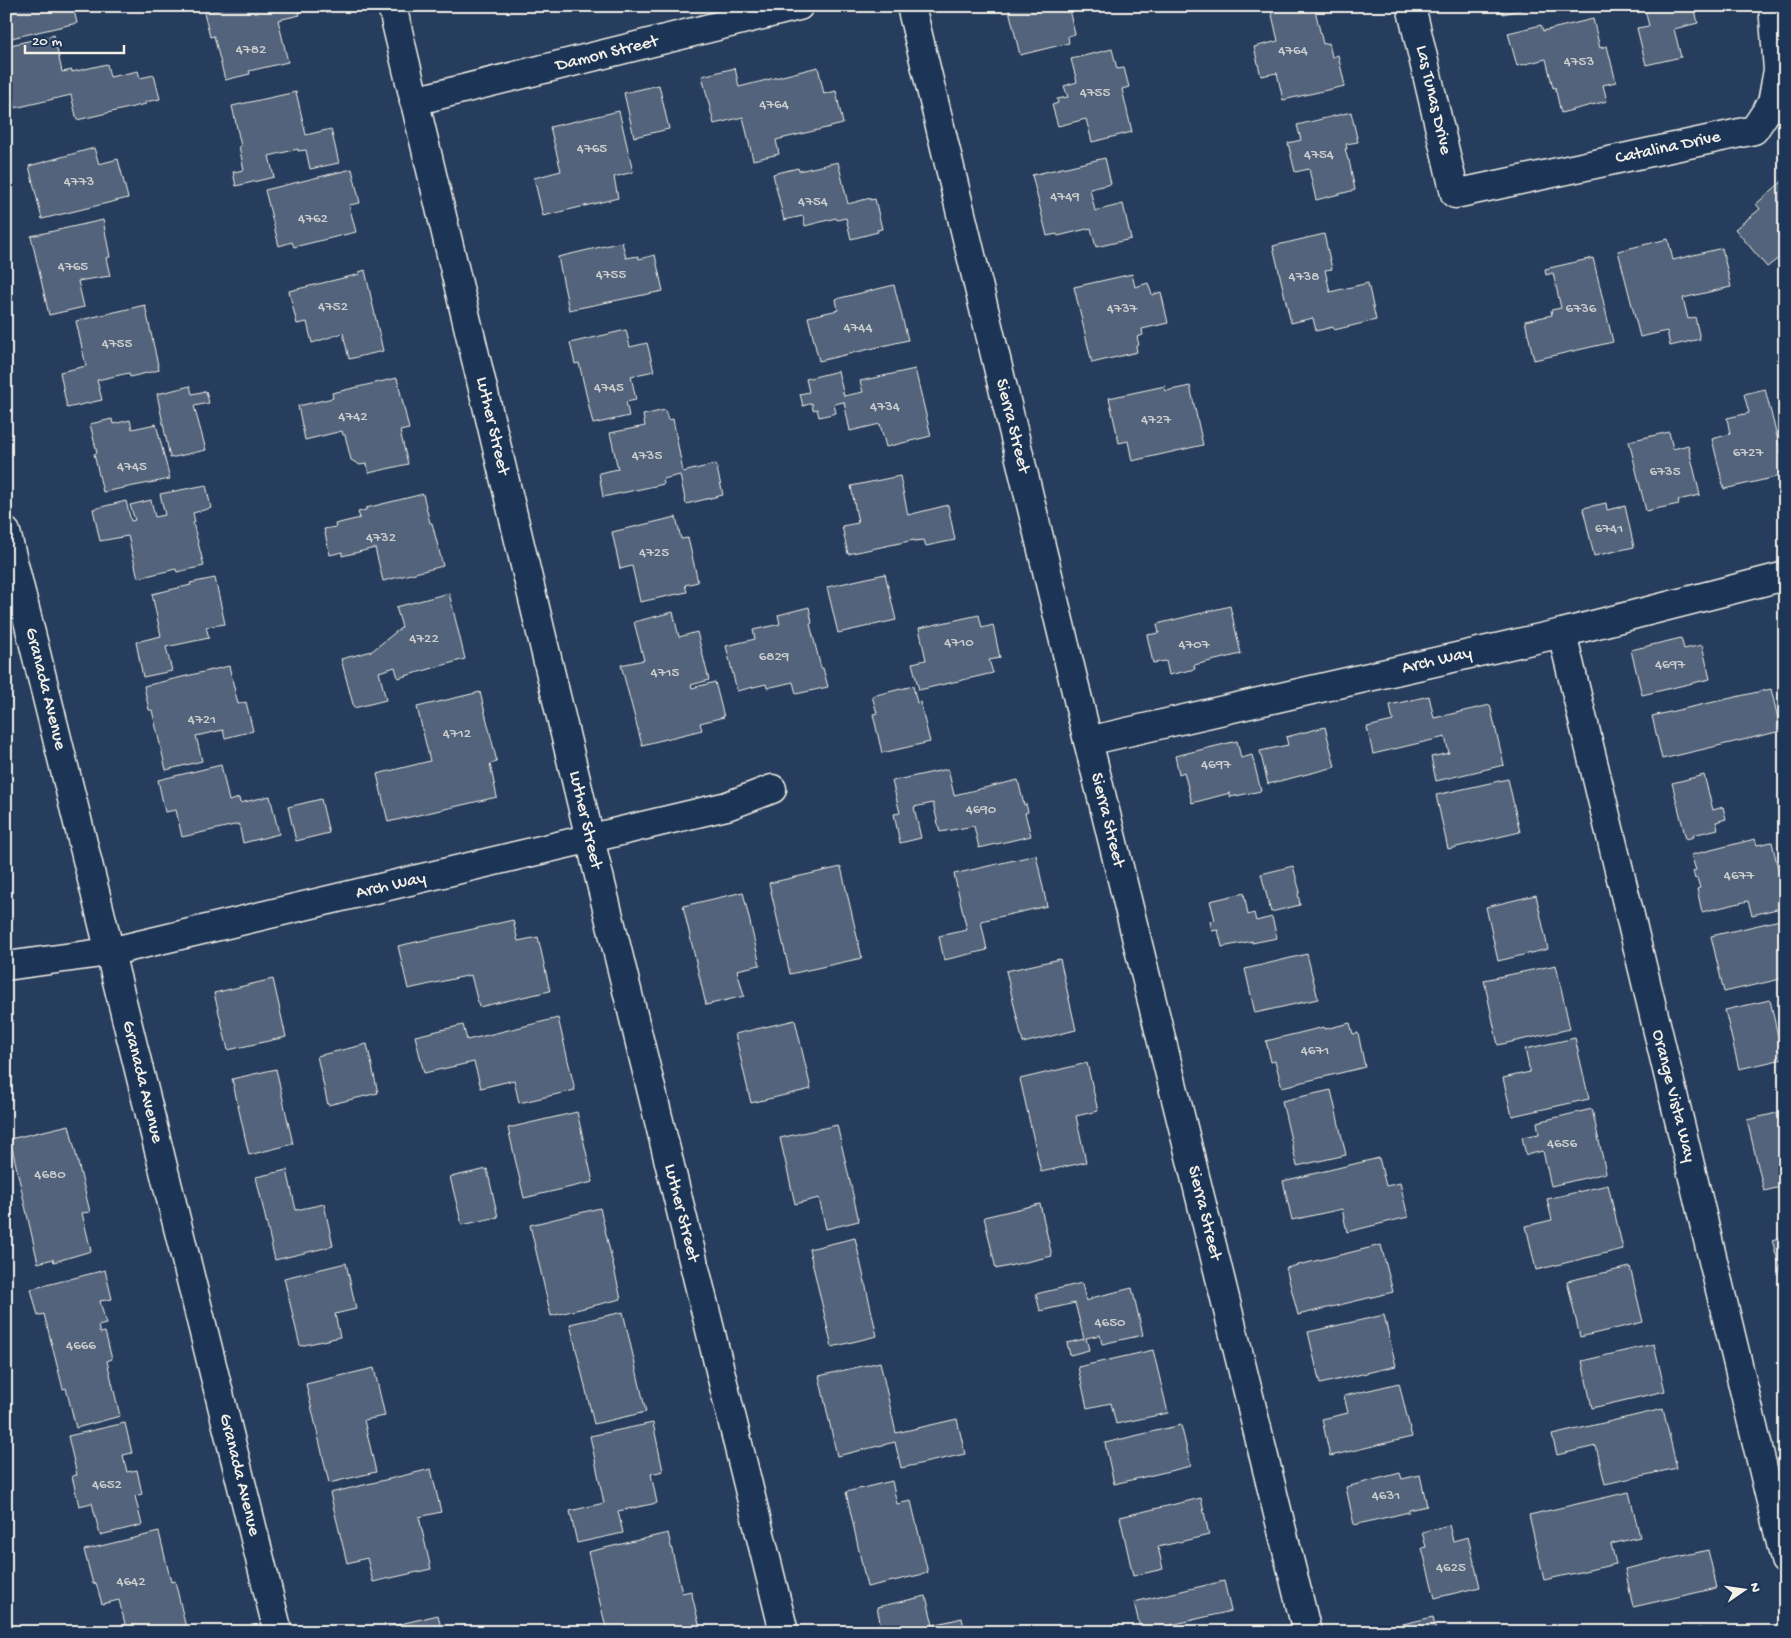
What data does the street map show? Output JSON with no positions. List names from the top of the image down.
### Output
{
  "streets": {
    "street": [
      "Damon Street",
      "Las Tunas Drive",
      "Catalina Drive",
      "Luther Street",
      "Sierra Street",
      "Arch Way",
      "Granada Avenue",
      "Orange Vista Way"
    ]
  },
  "crossings": [
    ["Damon Street", "Luther Street"],
    ["Las Tunas Drive", "Catalina Drive"],
    ["Luther Street", "Arch Way"],
    ["Sierra Street", "Arch Way"],
    ["Arch Way", "Granada Avenue"],
    ["Arch Way", "Orange Vista Way"]
  ],
  "house_numbers": [
    "4782",
    "4764",
    "4753",
    "4755",
    "4764",
    "4765",
    "4754",
    "4773",
    "4749",
    "4754",
    "4762",
    "4765",
    "4755",
    "4738",
    "4752",
    "4737",
    "6736",
    "4744",
    "4755",
    "4745",
    "4734",
    "4742",
    "4727",
    "6727",
    "4735",
    "4745",
    "6735",
    "6741",
    "4732",
    "4725",
    "4722",
    "4710",
    "4707",
    "6829",
    "4697",
    "4715",
    "4721",
    "4712",
    "4697",
    "4690",
    "4677",
    "4671",
    "4656",
    "4680",
    "4650",
    "4666",
    "4652",
    "4631",
    "4625",
    "4642"
  ],
  "scale_bar": "20 m",
  "north": "right"
}
